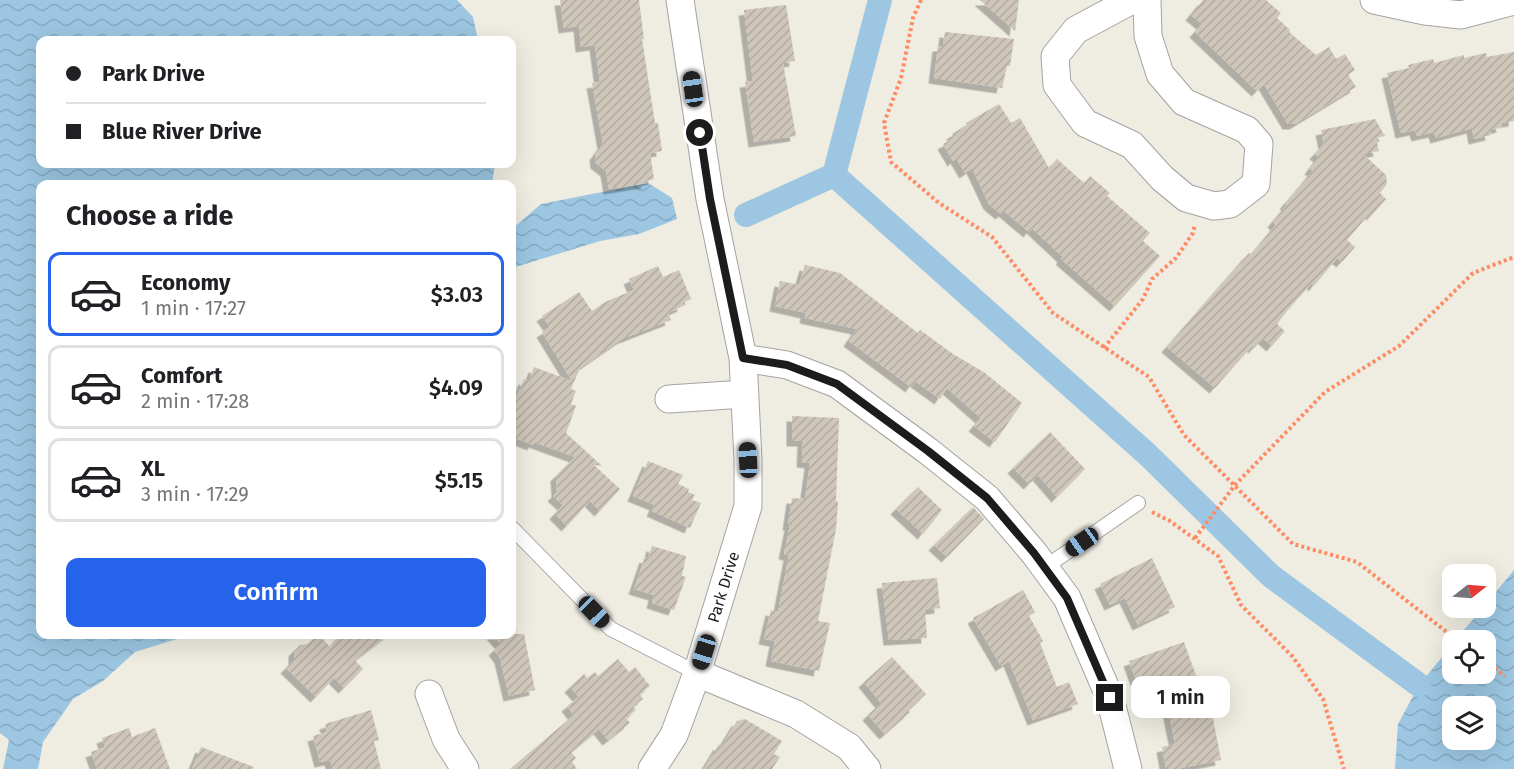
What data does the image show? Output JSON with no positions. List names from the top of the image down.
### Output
{
  "streets": {
    "street": ["Park Drive"]
  },
  "north": "right",
  "page": {
    "banner": ["Park Drive", "Blue River Drive"],
    "heading": "Choose a ride",
    "list": [
      {
        "name": "Economy",
        "note": "1 min · 17:27",
        "value": "$3.03"
      },
      {
        "name": "Comfort",
        "note": "2 min · 17:28",
        "value": "$4.09"
      },
      {
        "name": "XL",
        "note": "3 min · 17:29",
        "value": "$5.15"
      }
    ],
    "buttons": "Confirm",
    "bubble": "1 min"
  }
}
